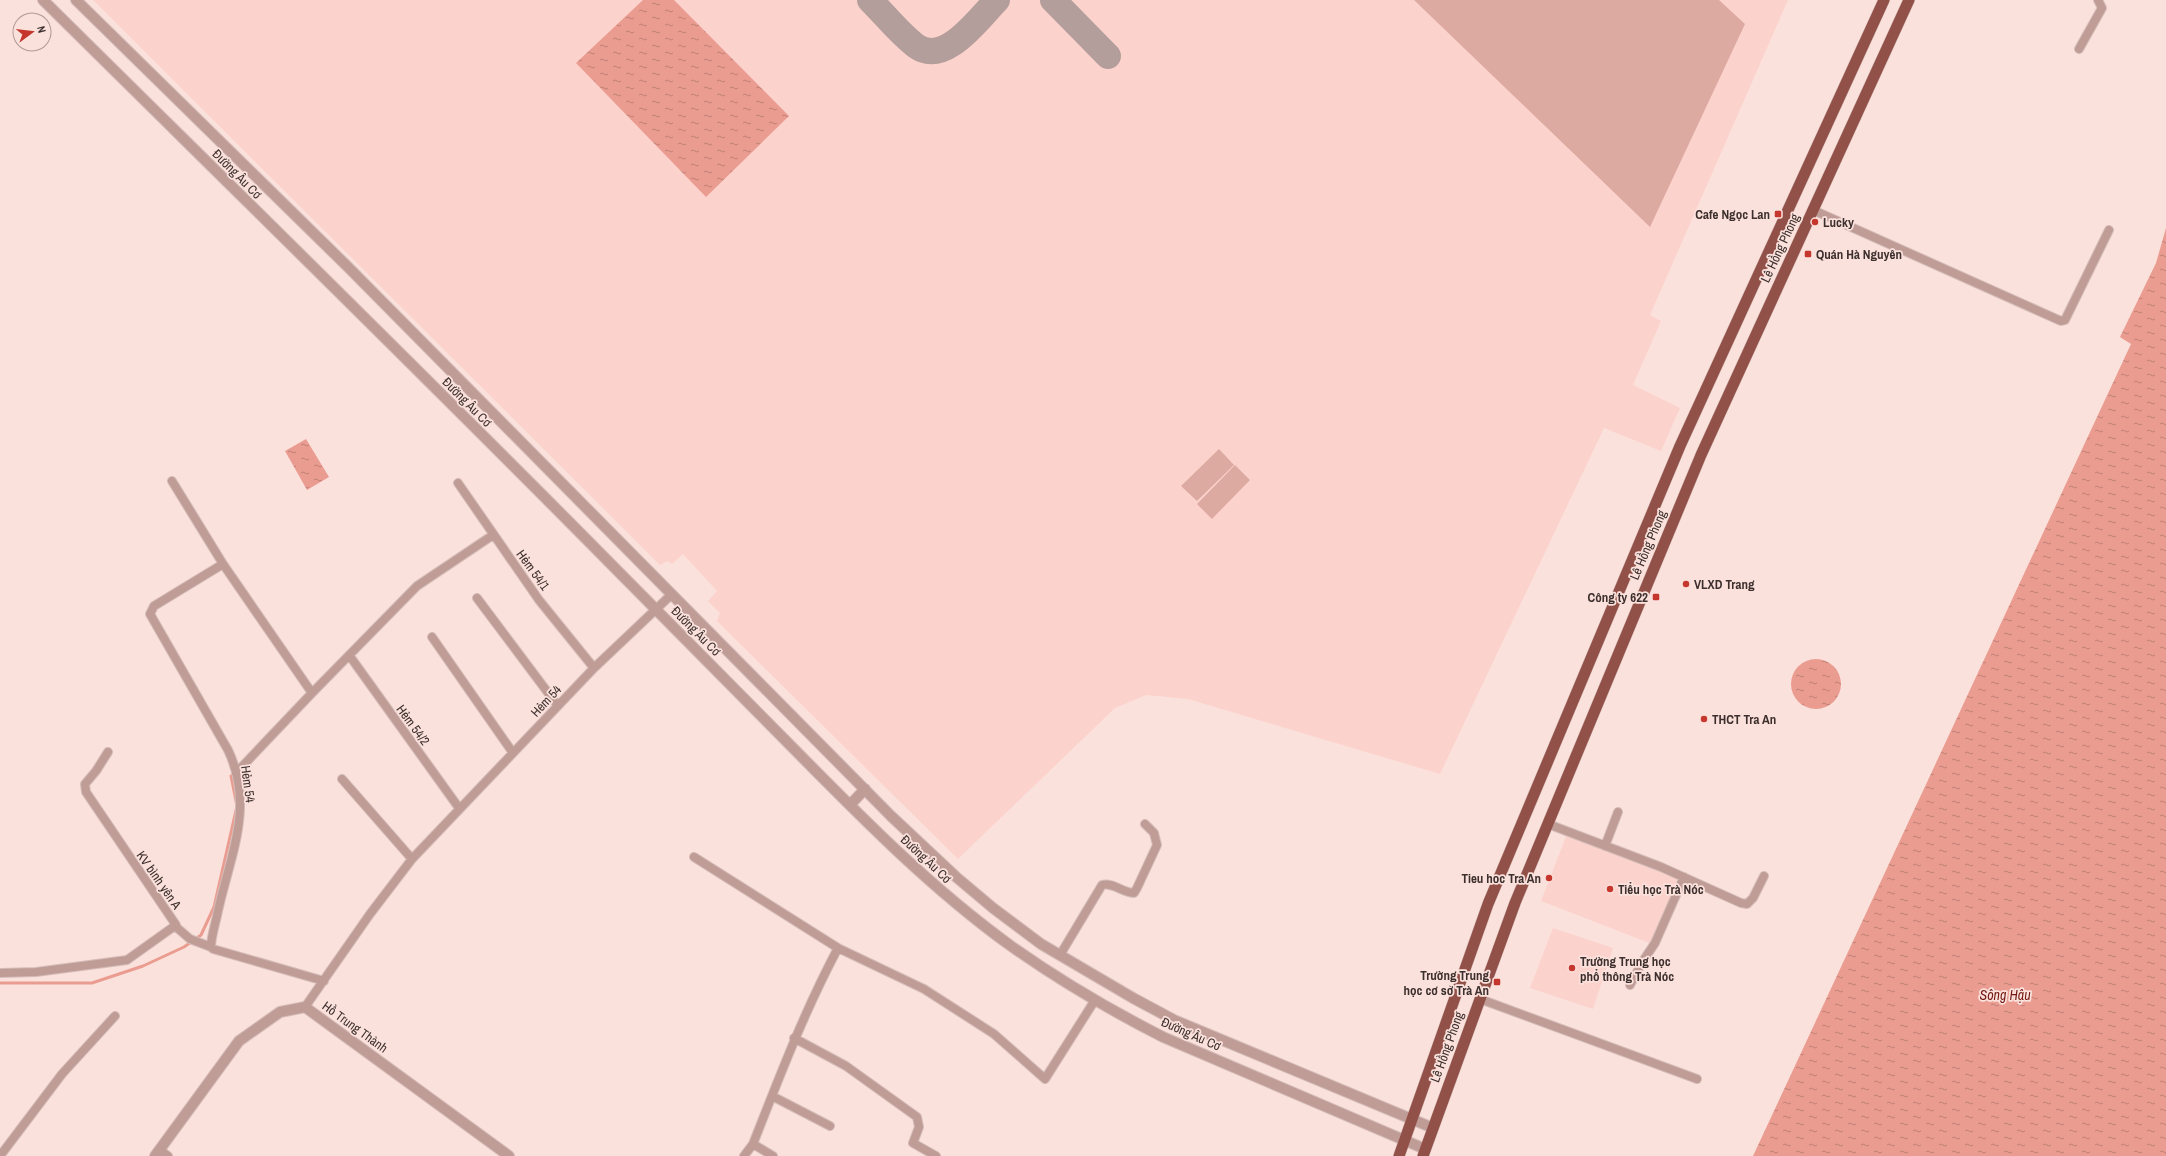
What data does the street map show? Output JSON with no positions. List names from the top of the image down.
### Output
{
  "streets": {
    "highway": ["Lê Hồng Phong"],
    "street": [
      "Đường Âu Cơ",
      "Hẻm 54/1",
      "Hẻm 54",
      "Hẻm 54/2",
      "KV bình yên A",
      "Hồ Trung Thành"
    ]
  },
  "crossings": [
    ["Đường Âu Cơ", "Lê Hồng Phong"],
    ["Đường Âu Cơ", "Hẻm 54"],
    ["Hẻm 54/1", "Hẻm 54"],
    ["Hẻm 54", "Hẻm 54/2"],
    ["Hẻm 54", "Hồ Trung Thành"]
  ],
  "water": ["Sông Hậu"],
  "places": {
    "transit": [
      "Cafe Ngọc Lan",
      "Quán Hà Nguyên",
      "Công ty 622",
      "Trường Trung học cơ sở Trà An"
    ],
    "other": [
      "Lucky",
      "VLXD Trang",
      "THCT Tra An",
      "Tieu hoc Tra An",
      "Tiểu học Trà Nóc",
      "Trường Trung học phổ thông Trà Nóc"
    ]
  },
  "north": "right"
}
